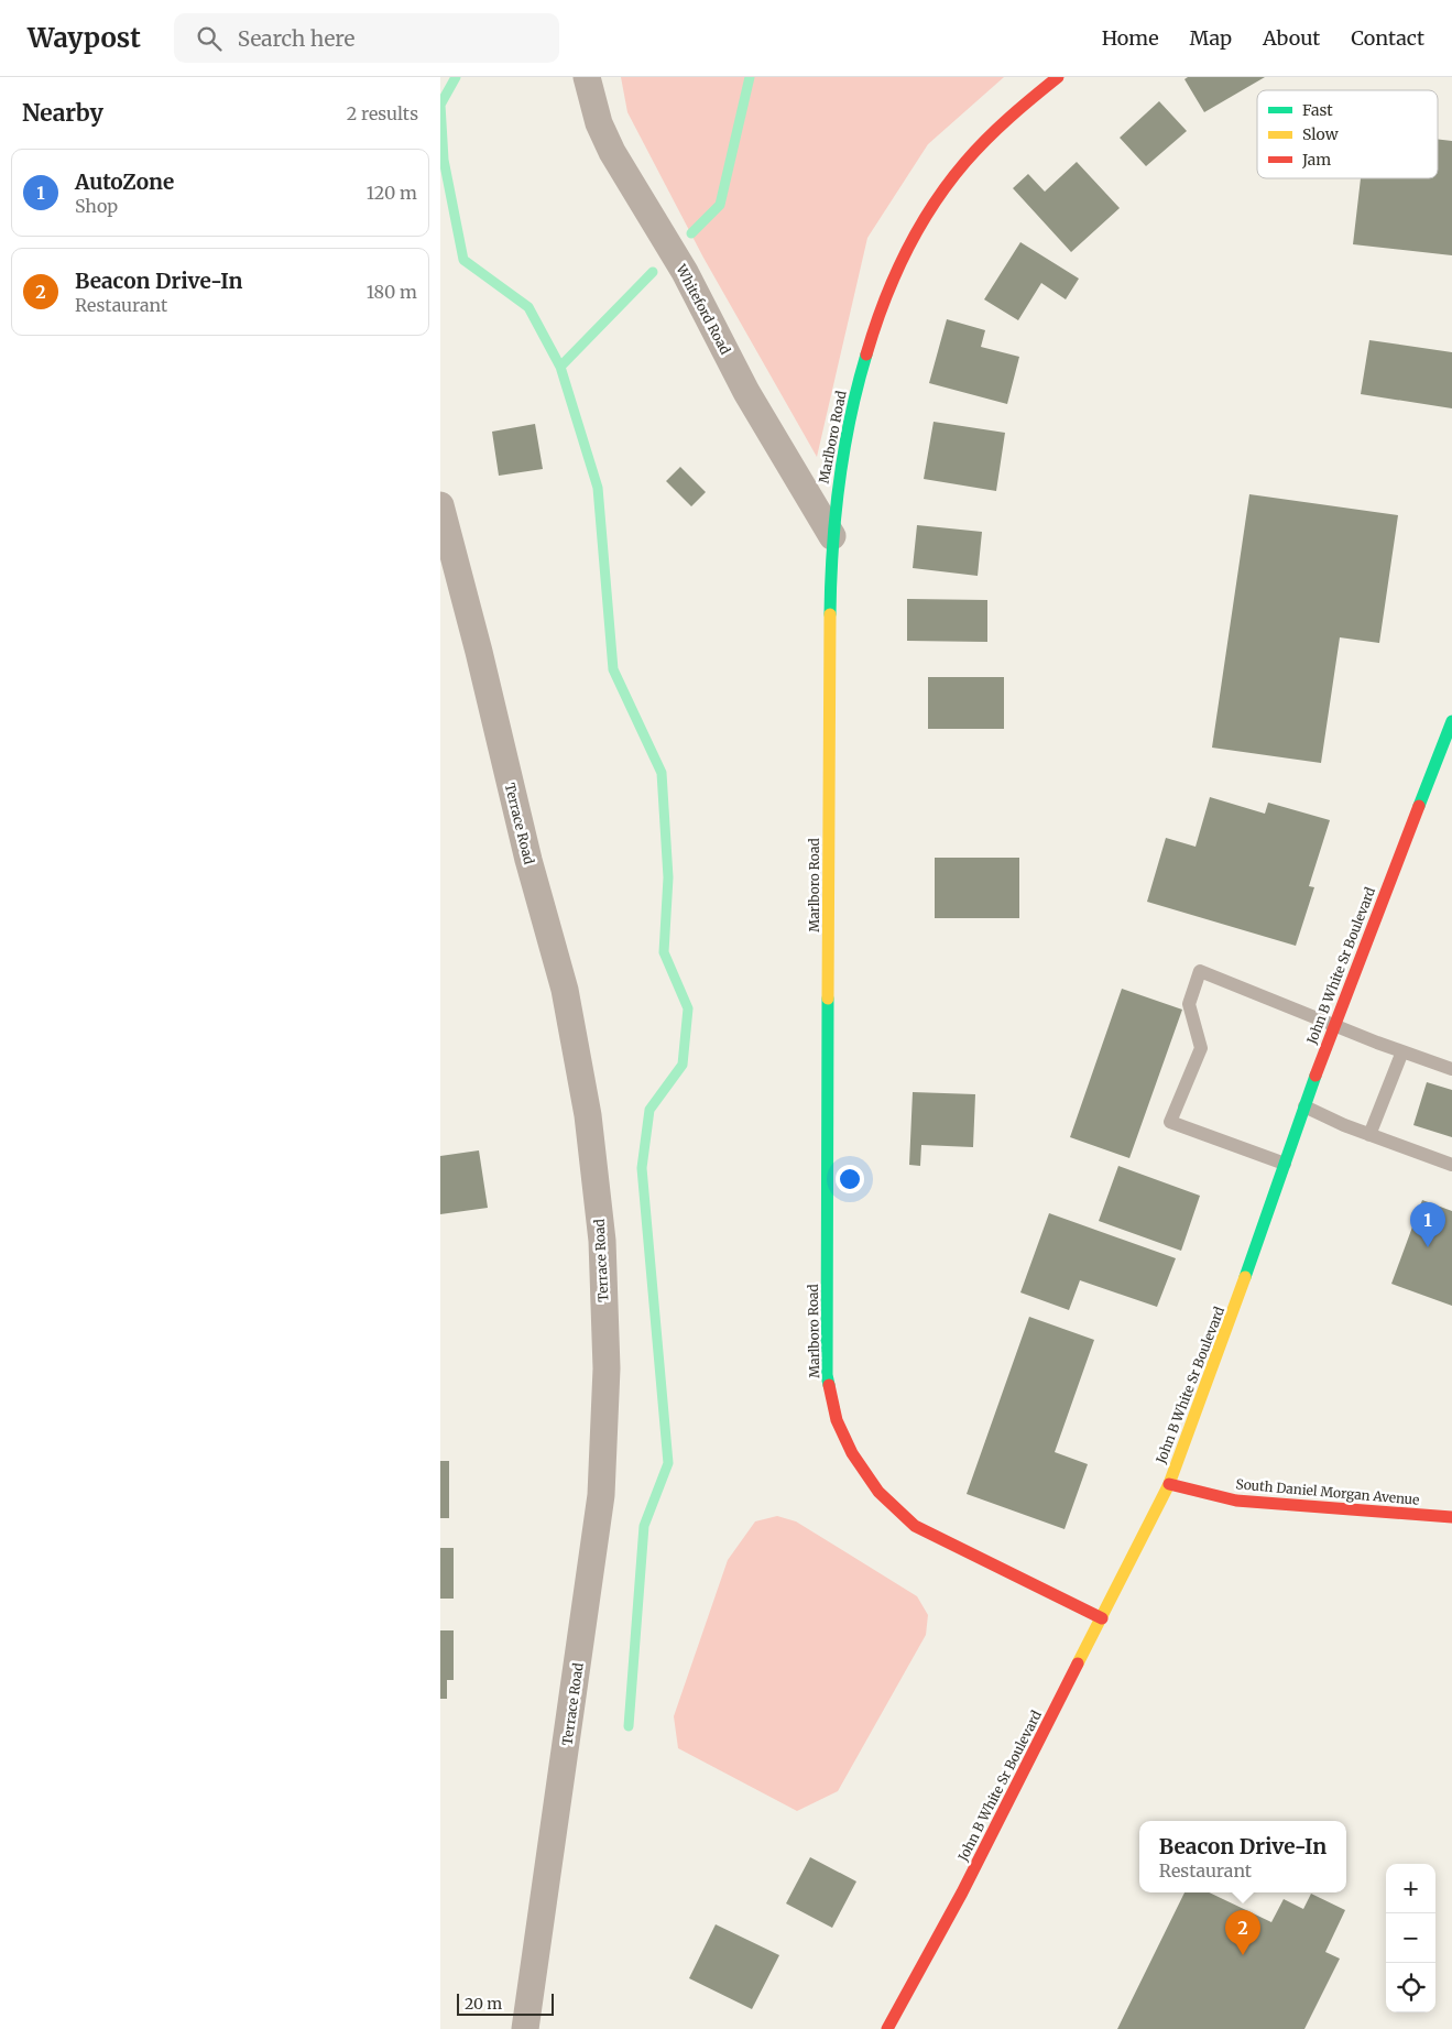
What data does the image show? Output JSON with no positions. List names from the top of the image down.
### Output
{
  "streets": {
    "street": [
      "Whiteford Road",
      "Marlboro Road",
      "Terrace Road",
      "John B White Sr Boulevard",
      "South Daniel Morgan Avenue"
    ]
  },
  "crossings": [
    ["Whiteford Road", "Marlboro Road"],
    ["Marlboro Road", "John B White Sr Boulevard"],
    ["John B White Sr Boulevard", "South Daniel Morgan Avenue"]
  ],
  "legend": ["Fast", "Slow", "Jam"],
  "scale_bar": "20 m",
  "page": {
    "header": "Waypost",
    "search": "Search here",
    "nav": [
      "Home",
      "Map",
      "About",
      "Contact"
    ],
    "heading": ["Nearby", "2 results"],
    "list": [
      {
        "mark": "1",
        "name": "AutoZone",
        "note": "Shop",
        "value": "120 m"
      },
      {
        "mark": "2",
        "name": "Beacon Drive-In",
        "note": "Restaurant",
        "value": "180 m"
      }
    ],
    "pins": ["1", "2"],
    "popup": ["Beacon Drive-In", "Restaurant"],
    "map_buttons": ["+", "−"],
    "scale": "20 m"
  }
}
